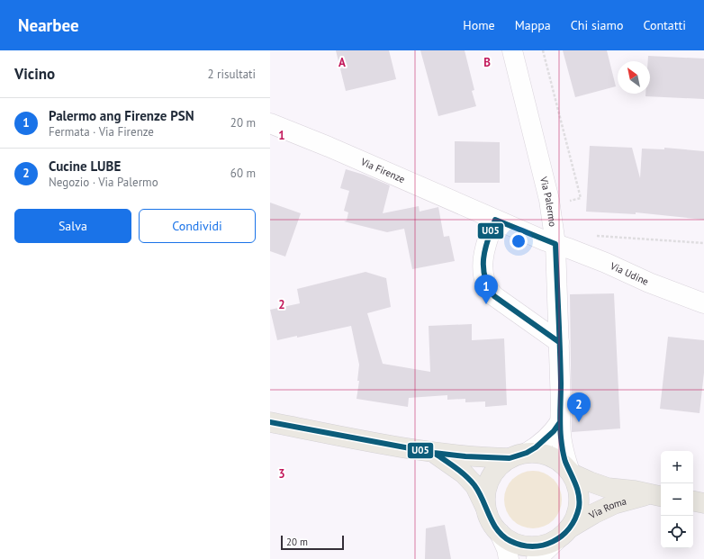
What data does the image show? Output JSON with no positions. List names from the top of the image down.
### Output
{
  "streets": {
    "main road": ["Via Roma"],
    "street": ["Via Firenze", "Via Palermo", "Via Udine"]
  },
  "crossings": [
    ["Via Firenze", "Via Palermo"],
    ["Via Firenze", "Via Udine"],
    ["Via Palermo", "Via Udine"],
    ["Via Palermo", "Via Roma"]
  ],
  "lines": ["transit line U05"],
  "scale_bar": "20 m",
  "north": "top left",
  "page": {
    "header": "Nearbee",
    "nav": [
      "Home",
      "Mappa",
      "Chi siamo",
      "Contatti"
    ],
    "heading": ["Vicino", "2 risultati"],
    "list": [
      {
        "mark": "1",
        "name": "Palermo ang Firenze PSN",
        "note": "Fermata · Via Firenze",
        "value": "20 m"
      },
      {
        "mark": "2",
        "name": "Cucine LUBE",
        "note": "Negozio · Via Palermo",
        "value": "60 m"
      }
    ],
    "buttons": ["Salva", "Condividi"],
    "pins": ["1", "2"],
    "map_buttons": ["+", "−"],
    "scale": "20 m"
  },
  "grid": {
    "columns": ["A", "B"],
    "rows": ["1", "2", "3"]
  }
}
